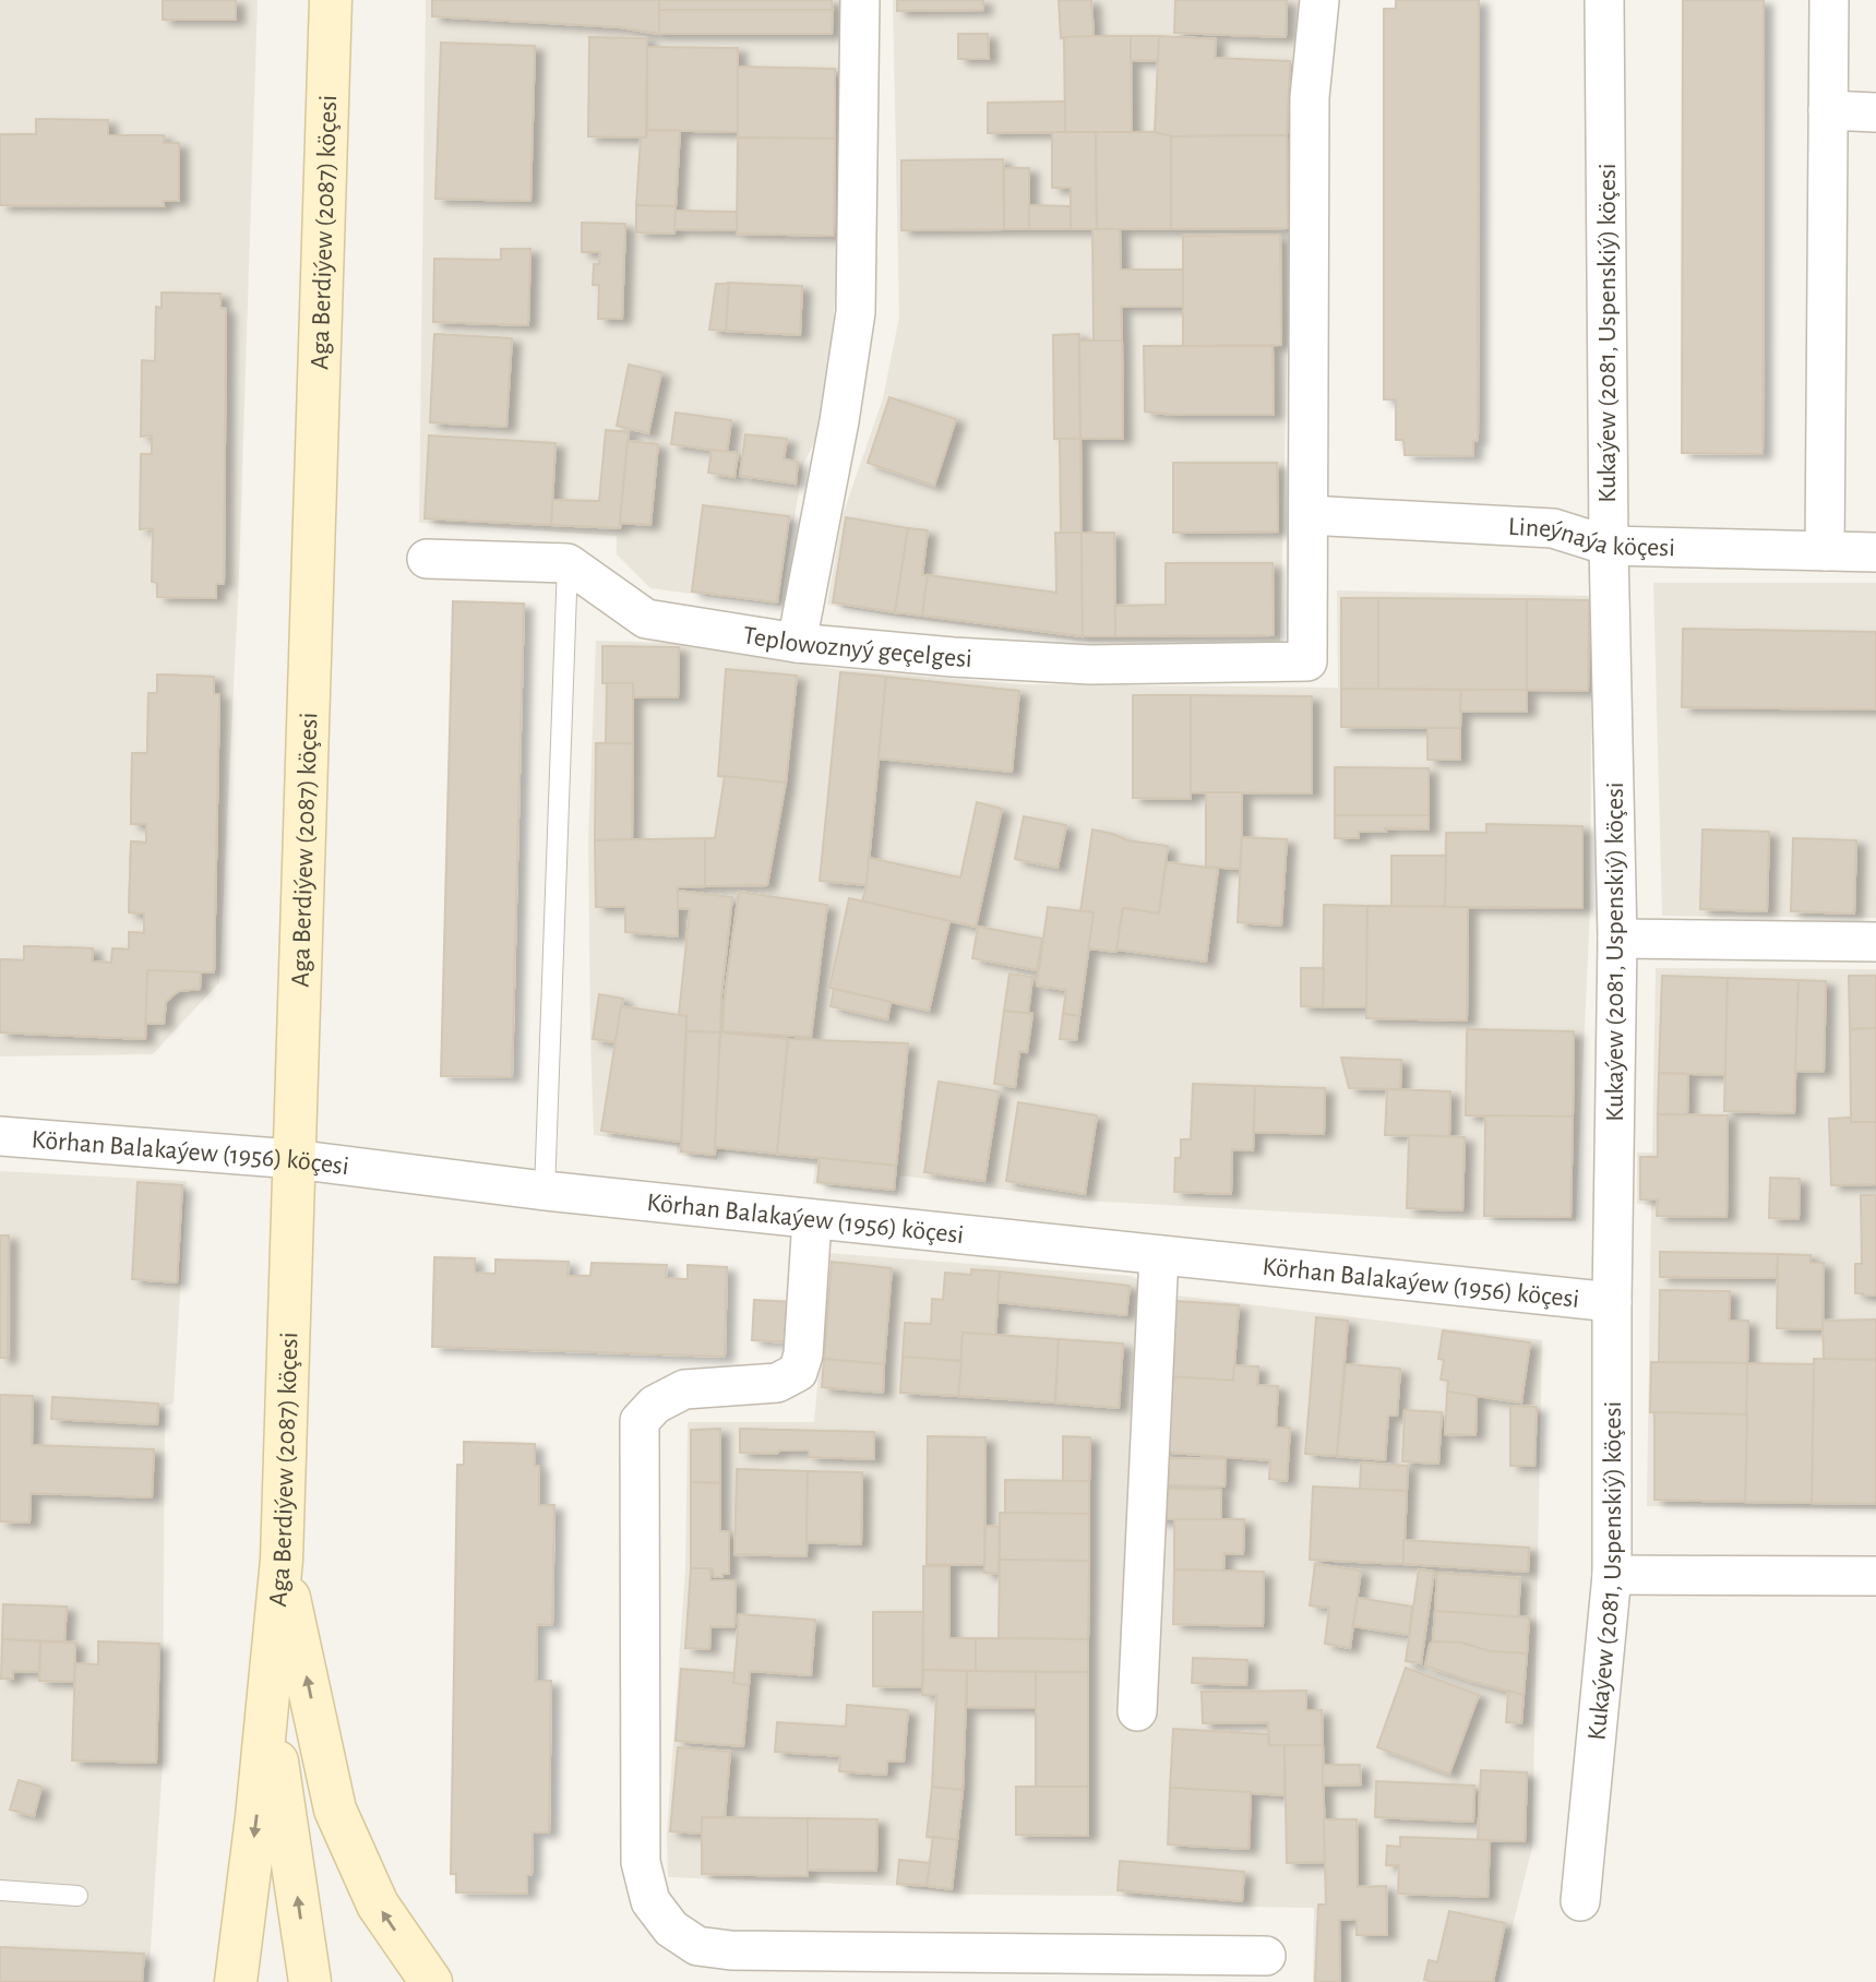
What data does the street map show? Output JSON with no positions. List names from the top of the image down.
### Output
{
  "streets": {
    "street": [
      "Aga Berdiýew (2087) köçesi",
      "Kukaýew (2081, Uspenskiý) köçesi",
      "Lineýnaýa köçesi",
      "Teplowoznyý geçelgesi",
      "Körhan Balakaýew (1956) köçesi"
    ]
  },
  "crossings": [
    ["Aga Berdiýew (2087) köçesi", "Körhan Balakaýew (1956) köçesi"],
    ["Kukaýew (2081, Uspenskiý) köçesi", "Lineýnaýa köçesi"],
    ["Kukaýew (2081, Uspenskiý) köçesi", "Körhan Balakaýew (1956) köçesi"],
    ["Lineýnaýa köçesi", "Teplowoznyý geçelgesi"]
  ]
}
